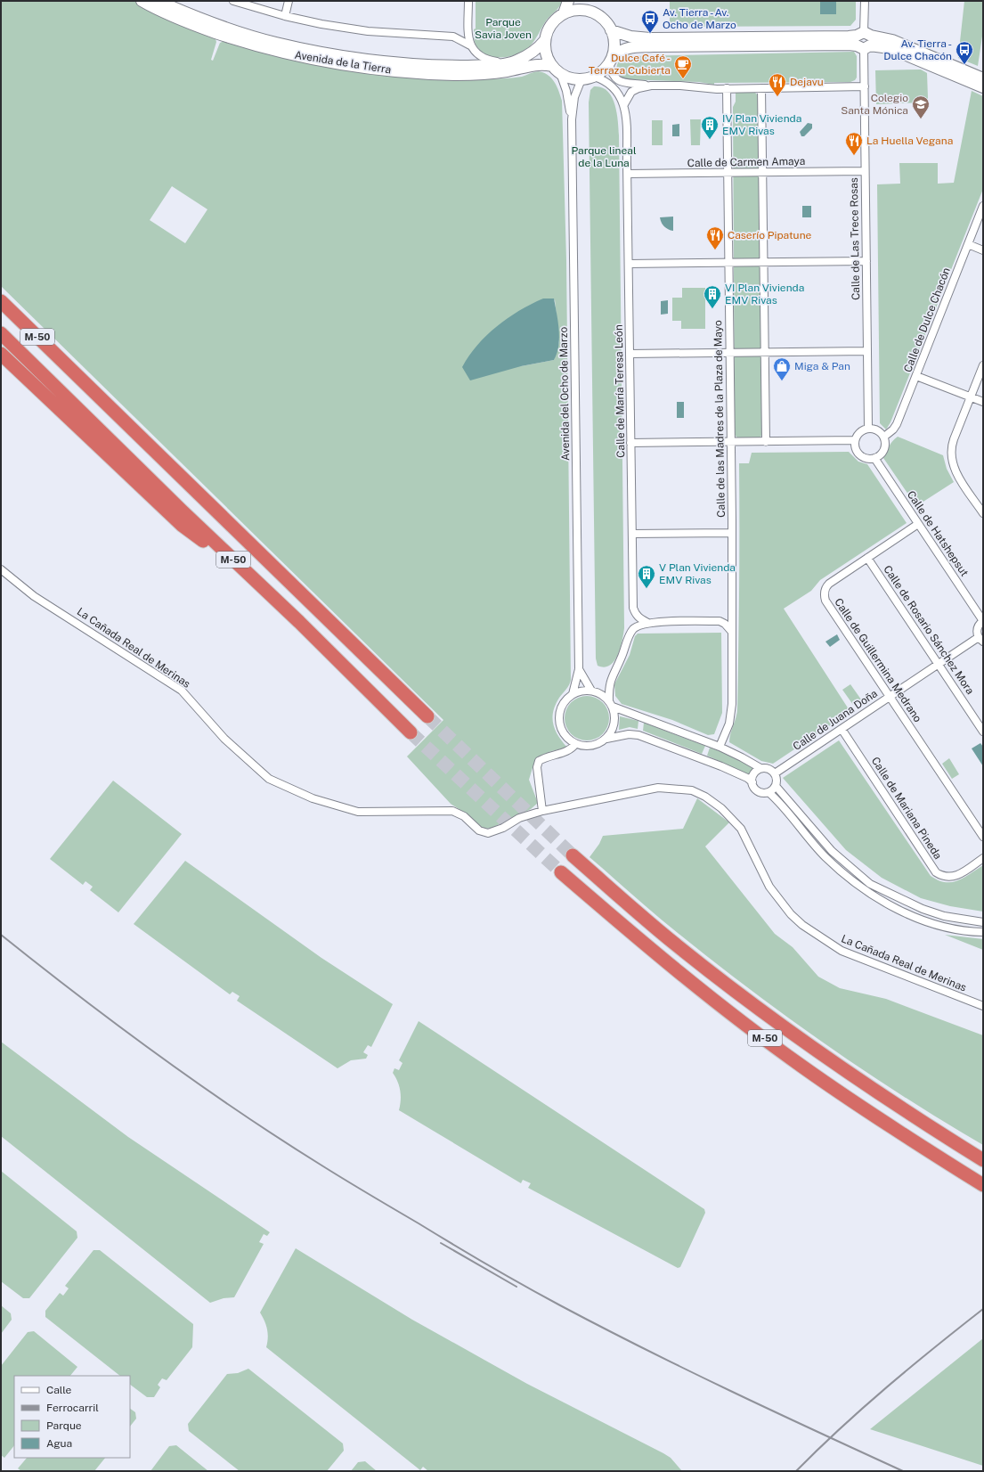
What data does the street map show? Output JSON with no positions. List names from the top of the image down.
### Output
{
  "streets": {
    "highway": ["M-50"],
    "street": [
      "Avenida de la Tierra",
      "Calle de Carmen Amaya",
      "Calle de Las Trece Rosas",
      "Calle de Dulce Chacón",
      "Calle de María Teresa León",
      "Avenida del Ocho de Marzo",
      "Calle de las Madres de la Plaza de Mayo",
      "Calle de Hatshepsut",
      "Calle de Rosario Sánchez Mora",
      "La Cañada Real de Merinas",
      "Calle de Guillermina Medrano",
      "Calle de Juana Doña",
      "Calle de Mariana Pineda"
    ]
  },
  "crossings": [
    ["Avenida de la Tierra", "Avenida del Ocho de Marzo"],
    ["Calle de Carmen Amaya", "Calle de Las Trece Rosas"],
    ["Calle de Carmen Amaya", "Calle de María Teresa León"],
    ["Calle de Carmen Amaya", "Calle de las Madres de la Plaza de Mayo"],
    ["Calle de Las Trece Rosas", "Calle de Dulce Chacón"],
    ["Calle de Las Trece Rosas", "Calle de Hatshepsut"],
    ["Calle de Dulce Chacón", "Calle de Hatshepsut"],
    ["Calle de Hatshepsut", "Calle de Guillermina Medrano"],
    ["Calle de Rosario Sánchez Mora", "Calle de Guillermina Medrano"],
    ["Calle de Rosario Sánchez Mora", "Calle de Juana Doña"],
    ["Calle de Guillermina Medrano", "Calle de Juana Doña"],
    ["Calle de Juana Doña", "Calle de Mariana Pineda"]
  ],
  "parks": ["Parque Savia Joven", "Parque lineal de la Luna"],
  "places": {
    "bus stop": ["Av. Tierra - Av. Ocho de Marzo", "Av. Tierra - Dulce Chacón"],
    "cafe": ["Dulce Café - Terraza Cubierta"],
    "restaurant": ["Dejavu", "La Huella Vegana", "Caserío Pipatune"],
    "school or university": ["Colegio Santa Mónica"],
    "building": ["IV Plan Vivienda EMV Rivas", "VI Plan Vivienda EMV Rivas", "V Plan Vivienda EMV Rivas"],
    "shop": ["Miga & Pan"]
  },
  "legend": [
    "Calle",
    "Ferrocarril",
    "Parque",
    "Agua"
  ]
}
